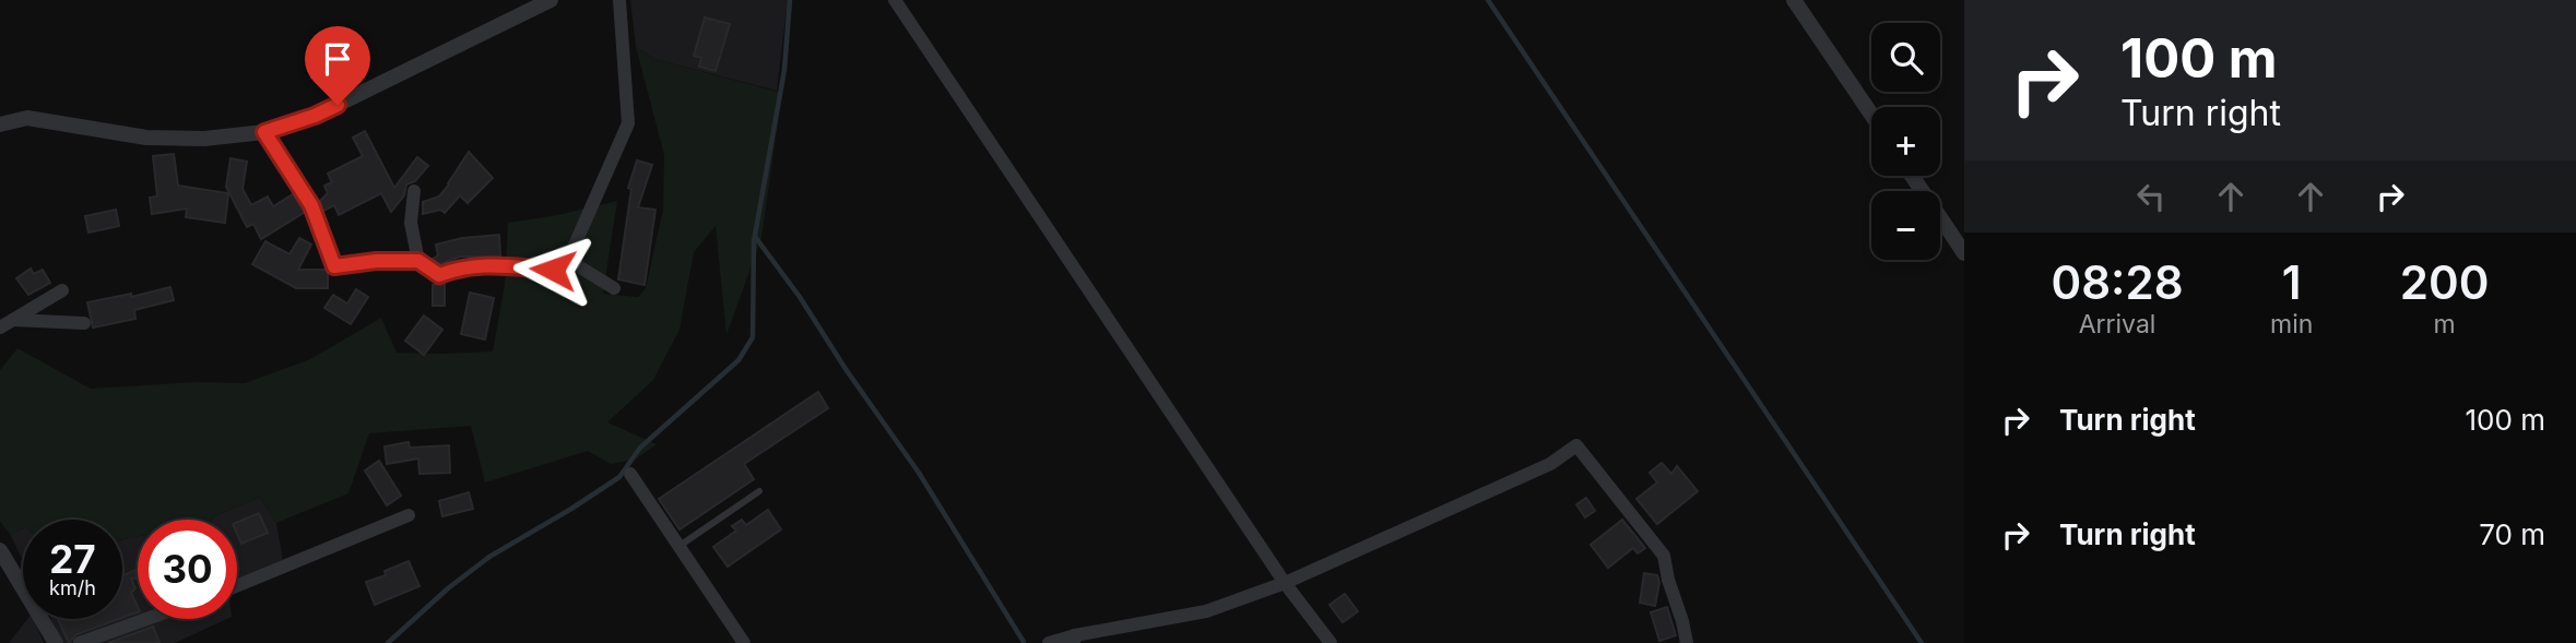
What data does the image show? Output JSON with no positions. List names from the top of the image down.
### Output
{
  "page": {
    "turn": ["100 m", "Turn right"],
    "map_buttons": ["+", "−"],
    "eta": [
      "08:28",
      "Arrival",
      "1",
      "min",
      "200",
      "m"
    ],
    "list": [
      {
        "name": "Turn right",
        "value": "100 m"
      },
      {
        "name": "Turn right",
        "value": "70 m"
      }
    ],
    "speed": "27 km/h",
    "limit": "30"
  }
}
